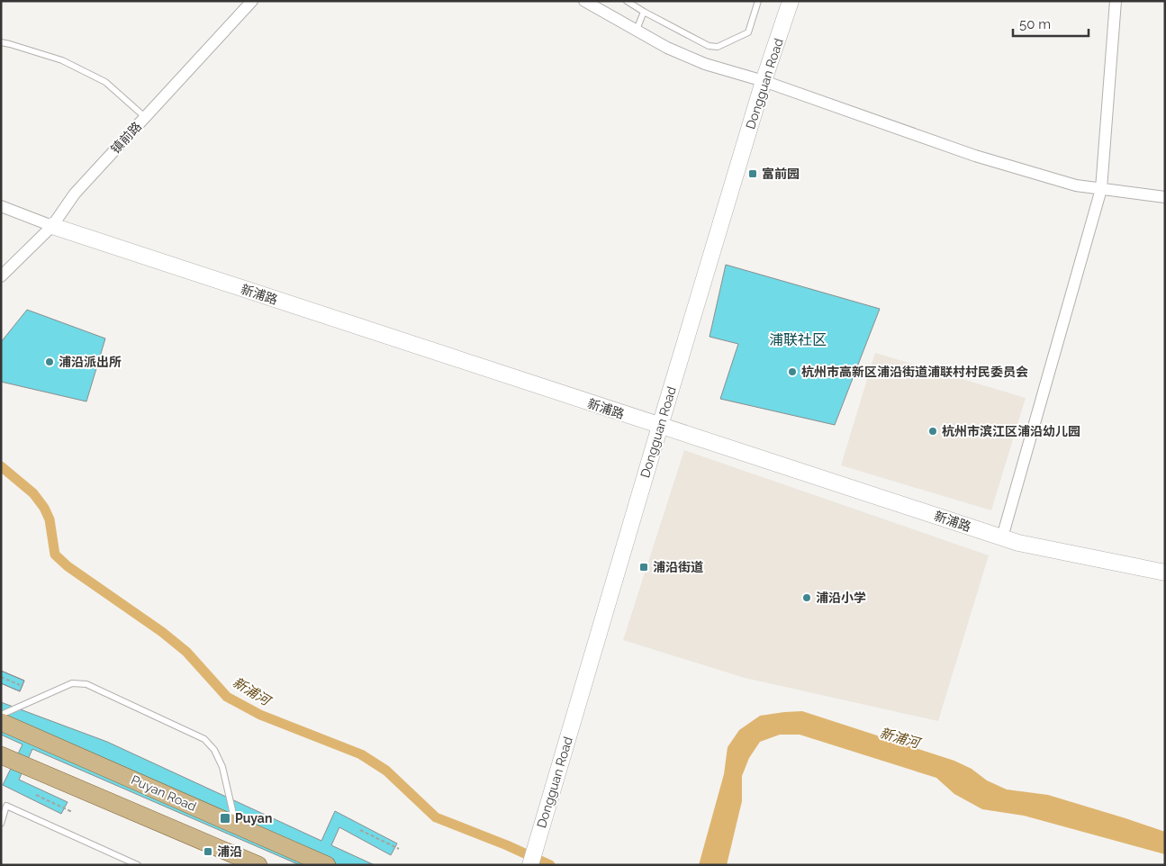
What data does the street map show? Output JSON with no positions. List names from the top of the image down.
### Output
{
  "streets": {
    "main road": ["Puyan Road"],
    "street": ["Dongguan Road", "镇前路", "新浦路"]
  },
  "crossings": [
    ["Dongguan Road", "新浦路"],
    ["镇前路", "新浦路"]
  ],
  "districts": ["浦联社区"],
  "water": ["新浦河"],
  "places": {
    "transit": [
      "富前园",
      "浦沿街道",
      "Puyan",
      "浦沿"
    ],
    "other": [
      "浦沿派出所",
      "杭州市高新区浦沿街道浦联村村民委员会",
      "杭州市滨江区浦沿幼儿园",
      "浦沿小学"
    ]
  },
  "scale_bar": "50 m"
}
